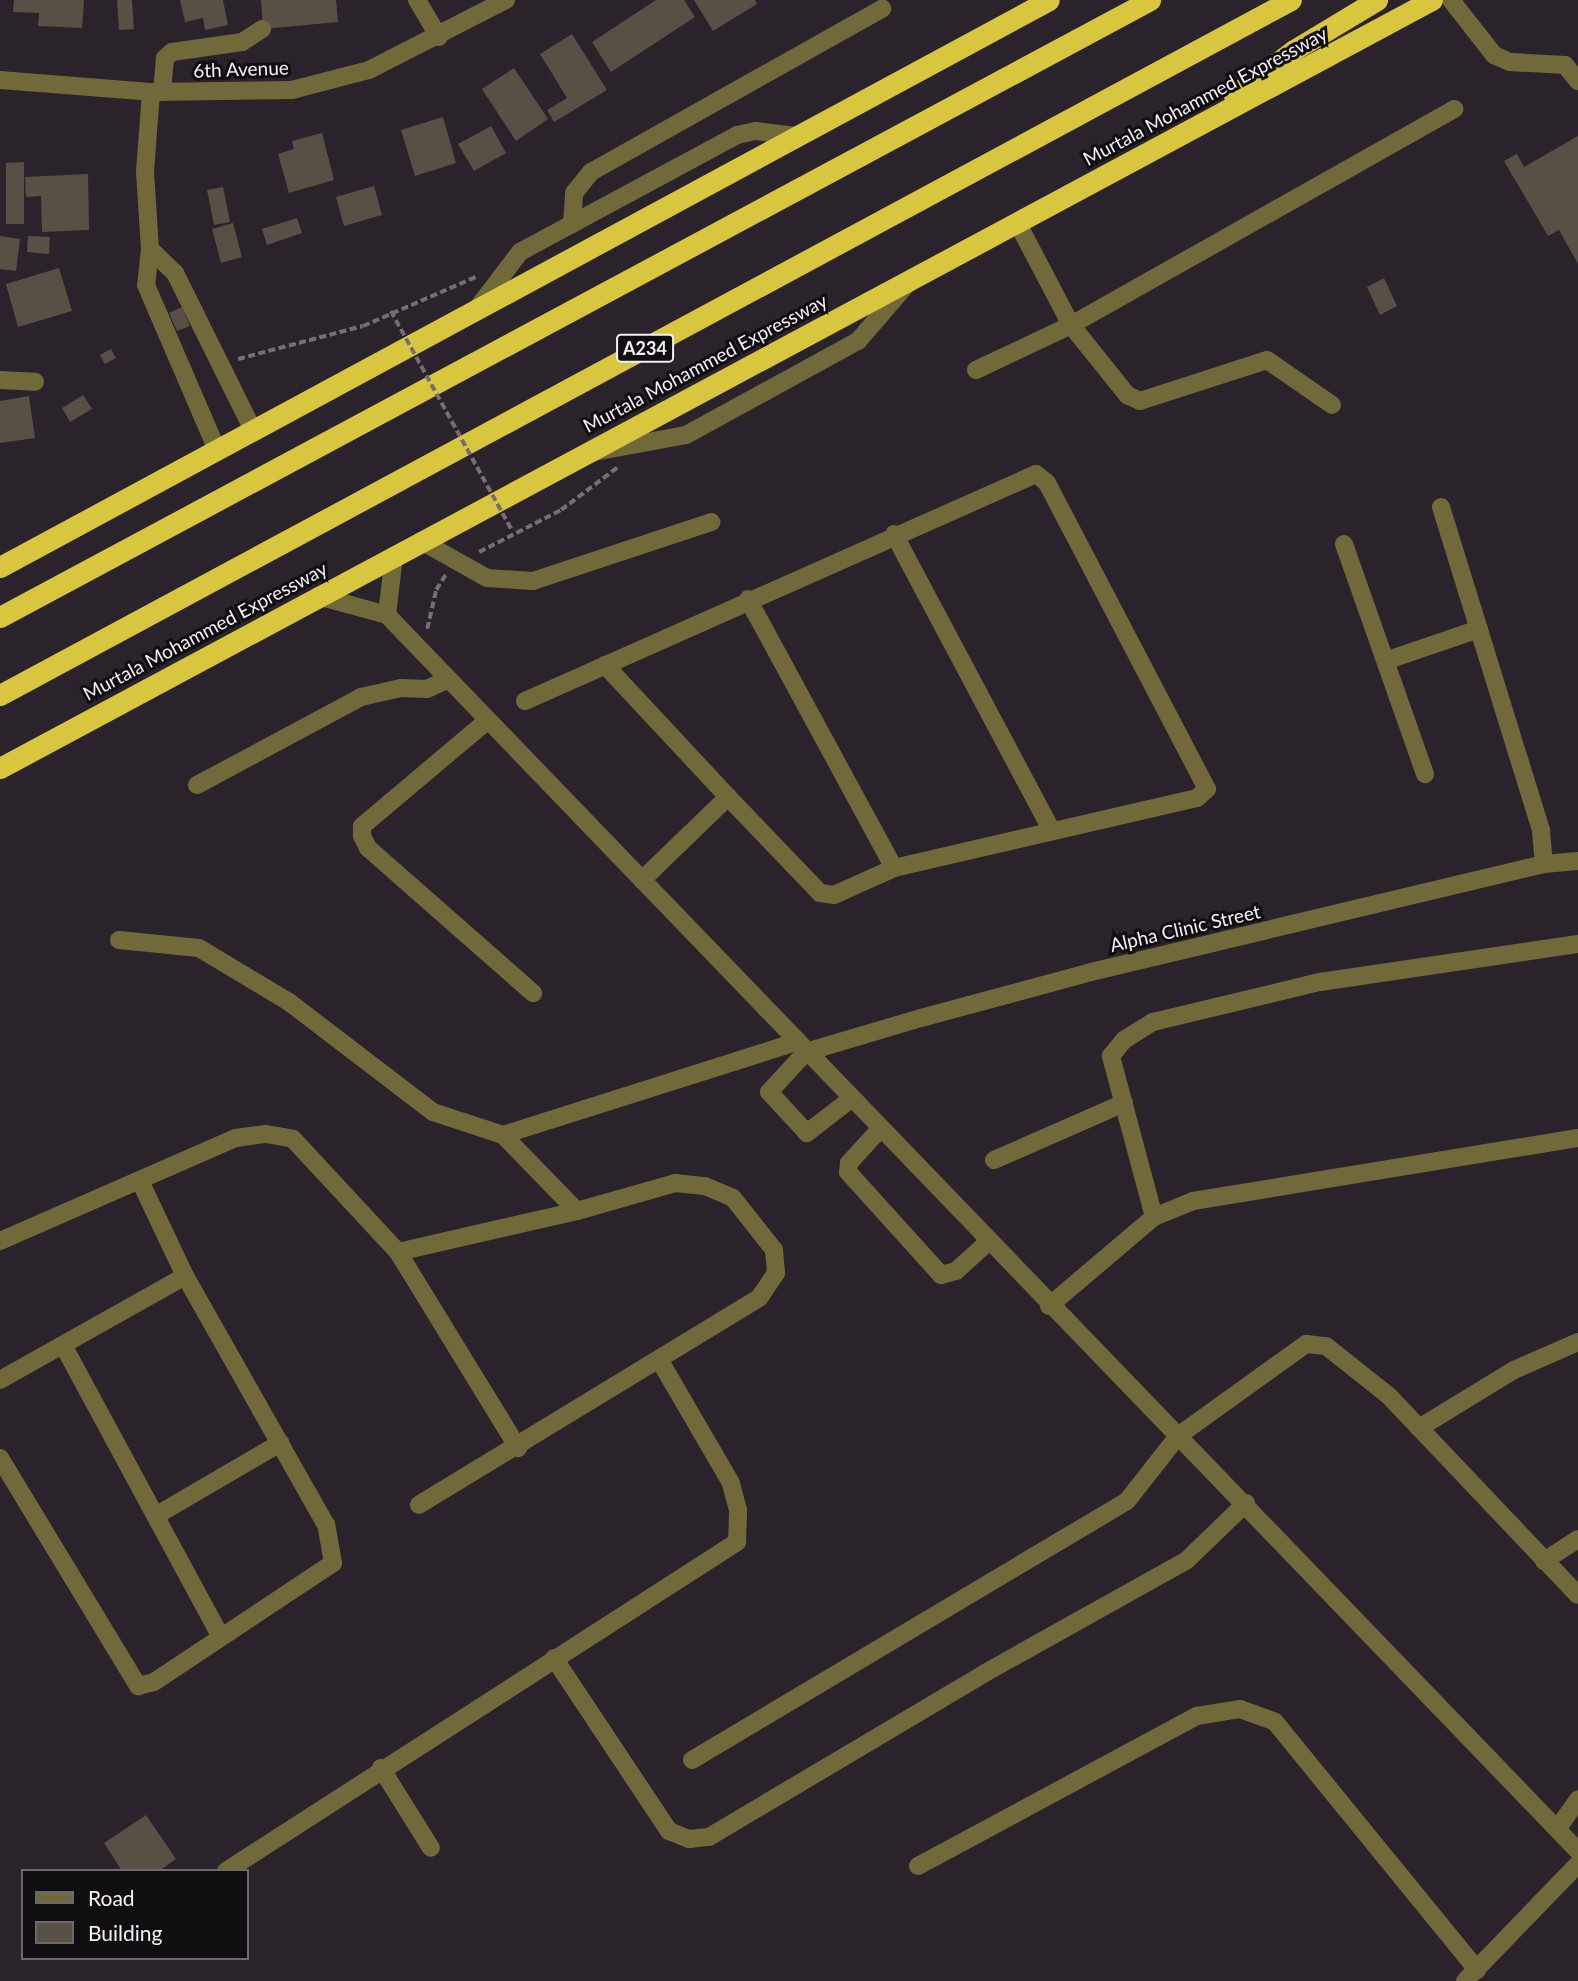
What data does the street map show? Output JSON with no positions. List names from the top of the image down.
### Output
{
  "streets": {
    "highway": ["Murtala Mohammed Expressway", "A234"],
    "street": ["6th Avenue", "Alpha Clinic Street"]
  },
  "legend": ["Road", "Building"]
}
